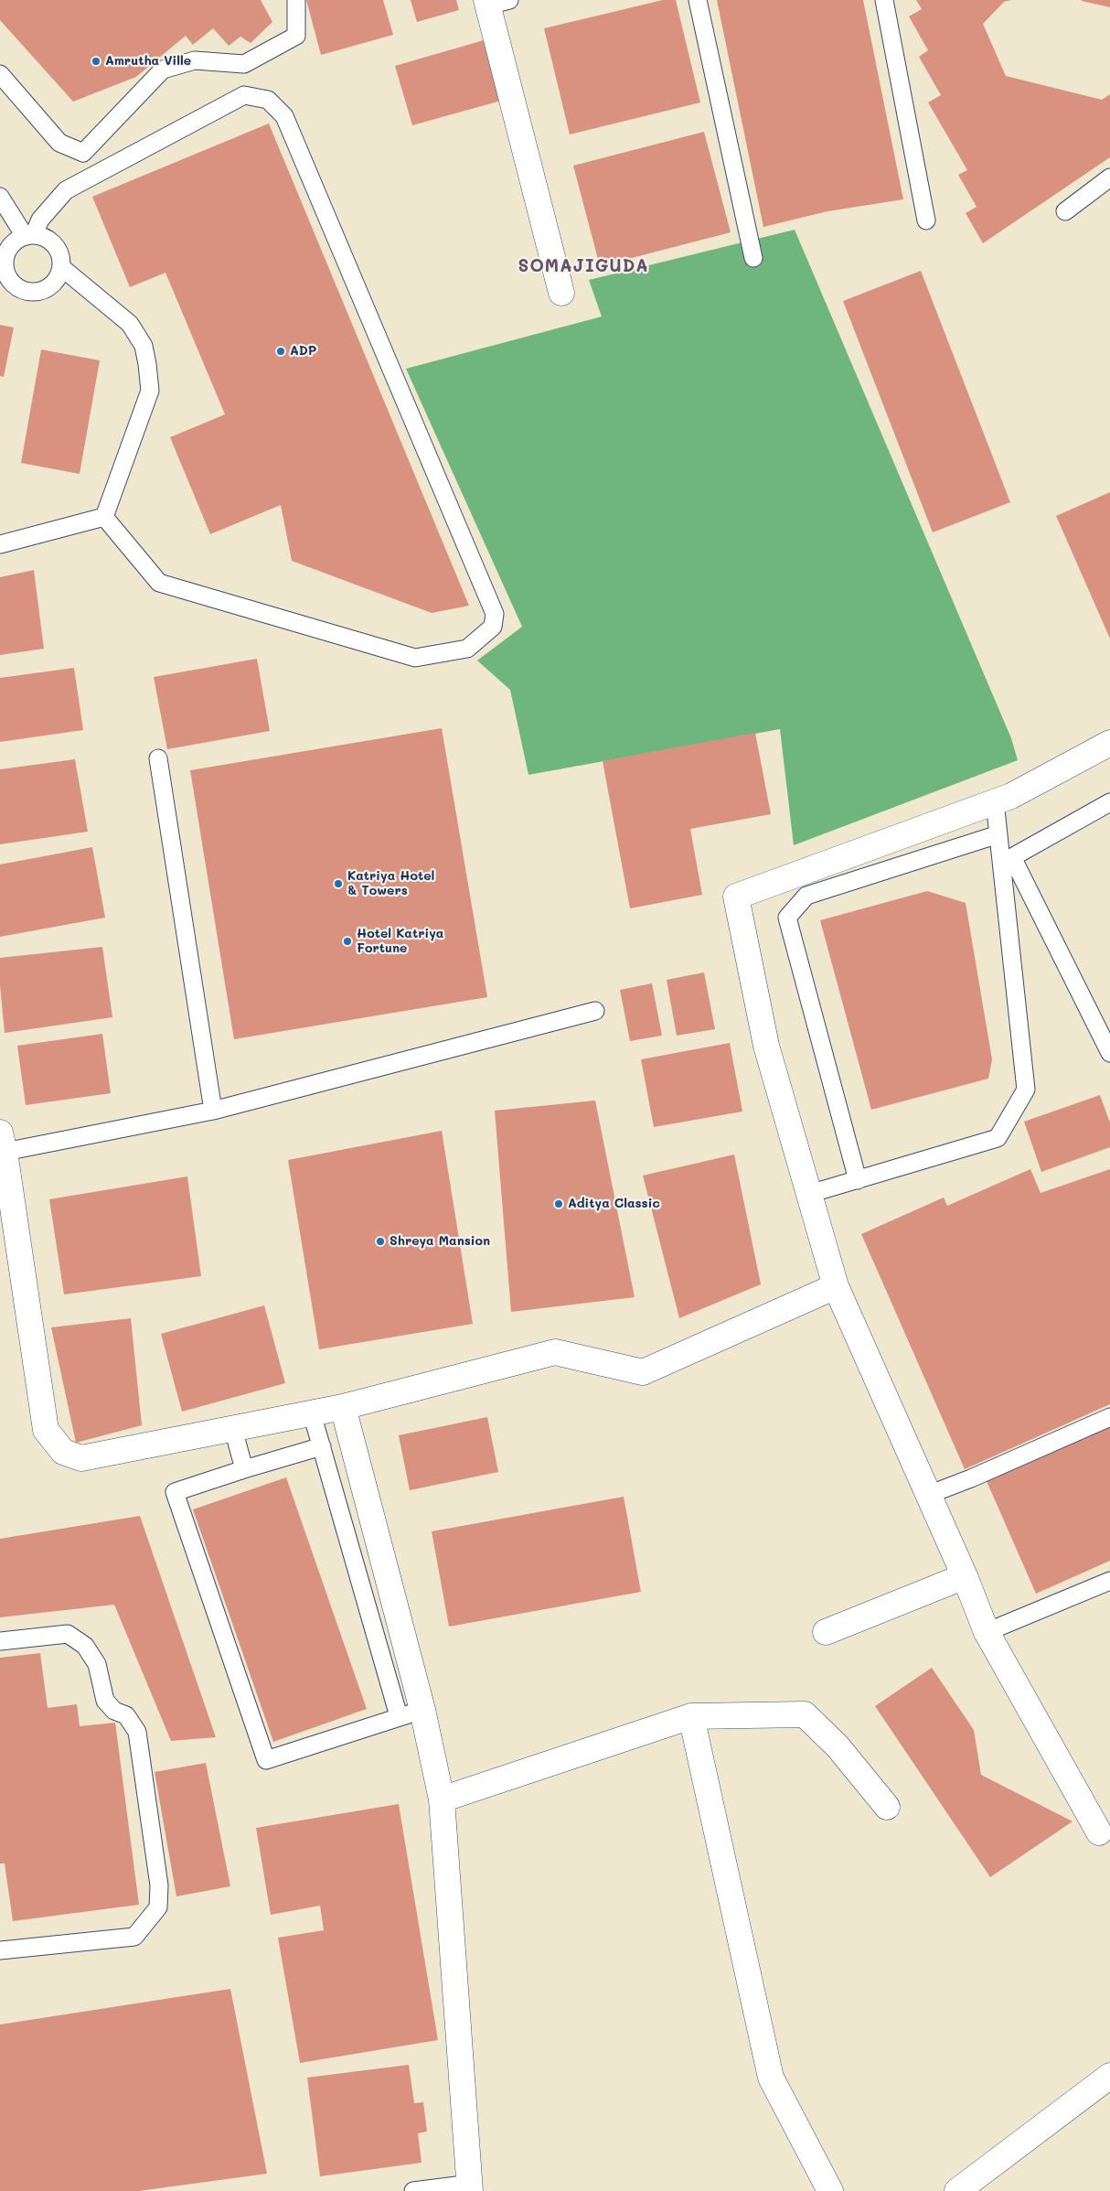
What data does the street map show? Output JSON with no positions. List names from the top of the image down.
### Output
{
  "districts": ["SOMAJIGUDA"],
  "places": [
    "Amrutha Ville",
    "ADP",
    "Katriya Hotel & Towers",
    "Hotel Katriya Fortune",
    "Aditya Classic",
    "Shreya Mansion"
  ]
}
